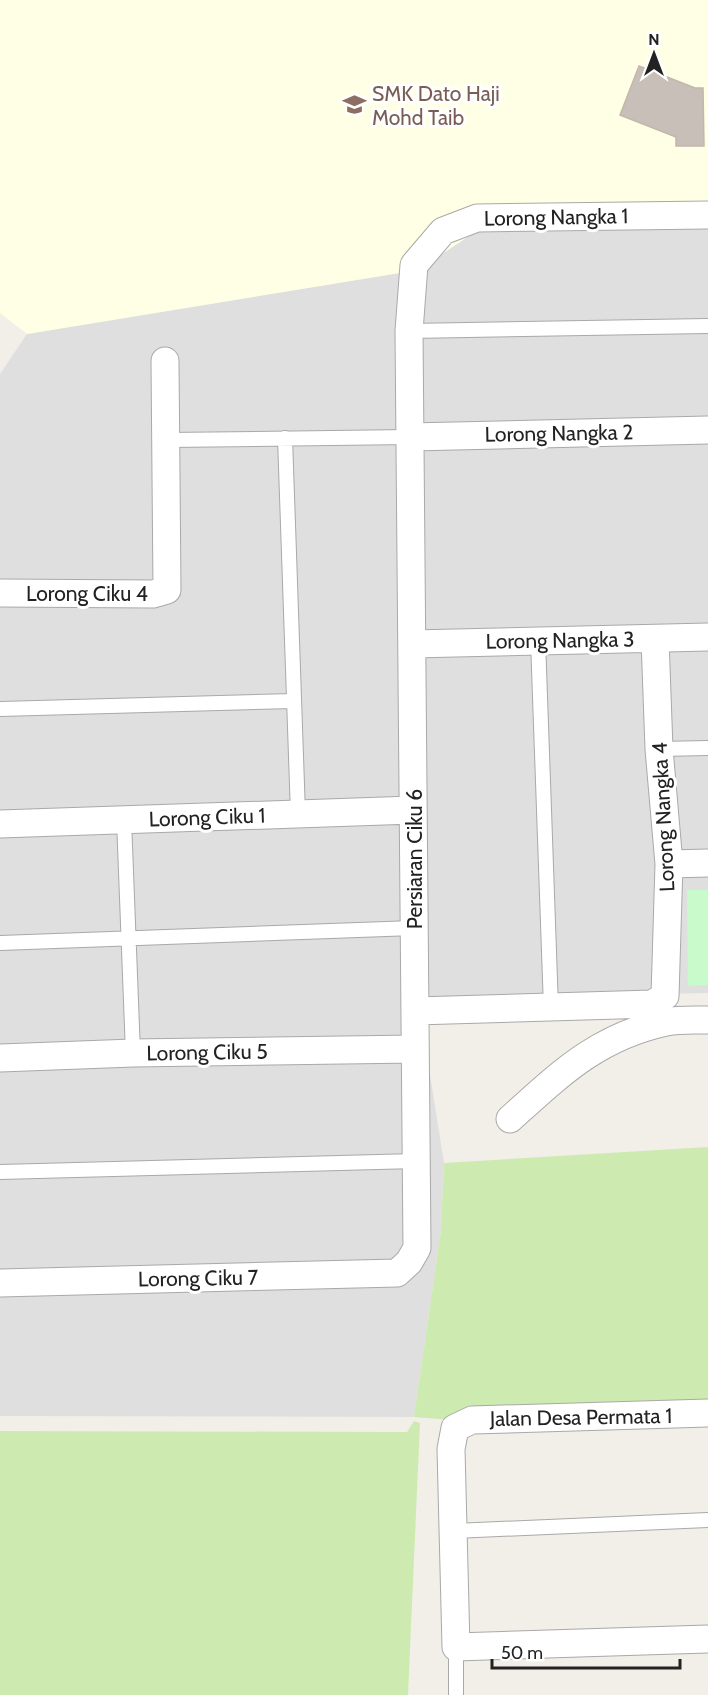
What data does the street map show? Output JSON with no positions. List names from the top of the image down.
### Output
{
  "streets": {
    "street": [
      "Lorong Nangka 1",
      "Lorong Nangka 2",
      "Lorong Ciku 4",
      "Lorong Nangka 3",
      "Lorong Ciku 1",
      "Lorong Nangka 4",
      "Persiaran Ciku 6",
      "Lorong Ciku 5",
      "Lorong Ciku 7",
      "Jalan Desa Permata 1"
    ]
  },
  "crossings": [
    ["Lorong Nangka 1", "Lorong Nangka 2"],
    ["Lorong Nangka 1", "Persiaran Ciku 6"],
    ["Lorong Nangka 2", "Persiaran Ciku 6"],
    ["Lorong Nangka 3", "Lorong Nangka 4"],
    ["Lorong Nangka 3", "Persiaran Ciku 6"],
    ["Lorong Ciku 1", "Persiaran Ciku 6"],
    ["Persiaran Ciku 6", "Lorong Ciku 5"],
    ["Persiaran Ciku 6", "Lorong Ciku 7"]
  ],
  "places": {
    "school or university": ["SMK Dato Haji Mohd Taib"]
  },
  "scale_bar": "50 m",
  "north": "top"
}
